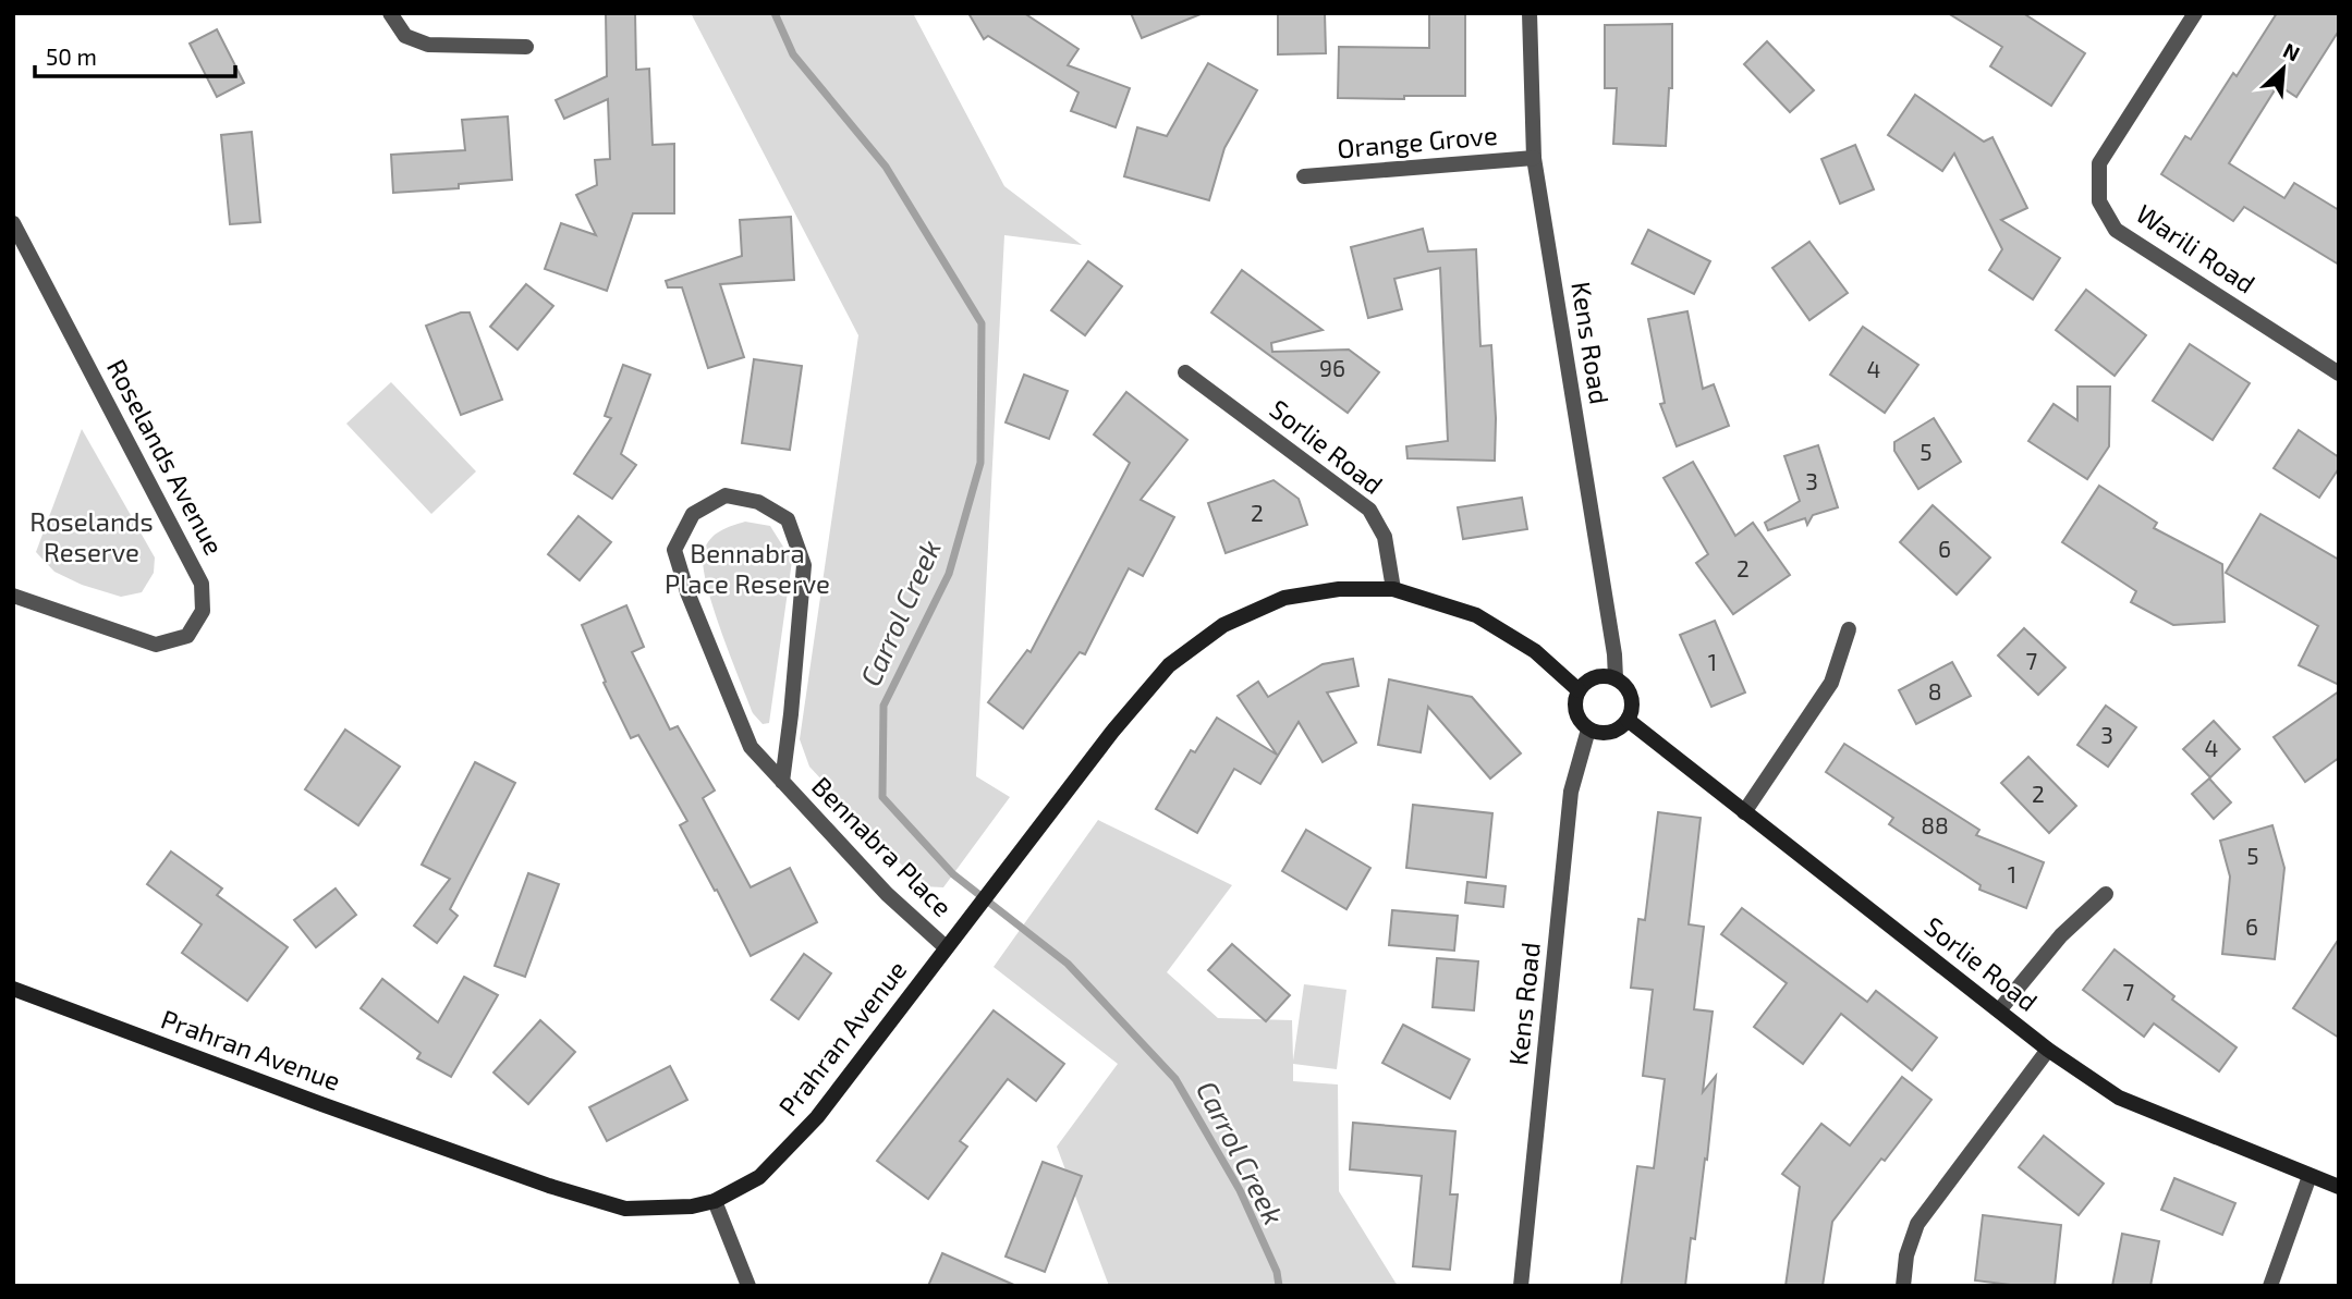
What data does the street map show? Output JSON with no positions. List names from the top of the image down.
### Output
{
  "streets": {
    "street": [
      "Orange Grove",
      "Warili Road",
      "Kens Road",
      "Sorlie Road",
      "Roselands Avenue",
      "Bennabra Place",
      "Prahran Avenue"
    ]
  },
  "crossings": [
    ["Orange Grove", "Kens Road"],
    ["Kens Road", "Sorlie Road"],
    ["Kens Road", "Prahran Avenue"],
    ["Sorlie Road", "Prahran Avenue"],
    ["Bennabra Place", "Prahran Avenue"]
  ],
  "water": ["Carrol Creek"],
  "parks": ["Roselands Reserve", "Bennabra Place Reserve"],
  "house_numbers": [
    "96",
    "4",
    "5",
    "3",
    "2",
    "6",
    "2",
    "7",
    "1",
    "8",
    "3",
    "4",
    "2",
    "88",
    "5",
    "1",
    "6",
    "7"
  ],
  "scale_bar": "50 m",
  "north": "top right"
}
